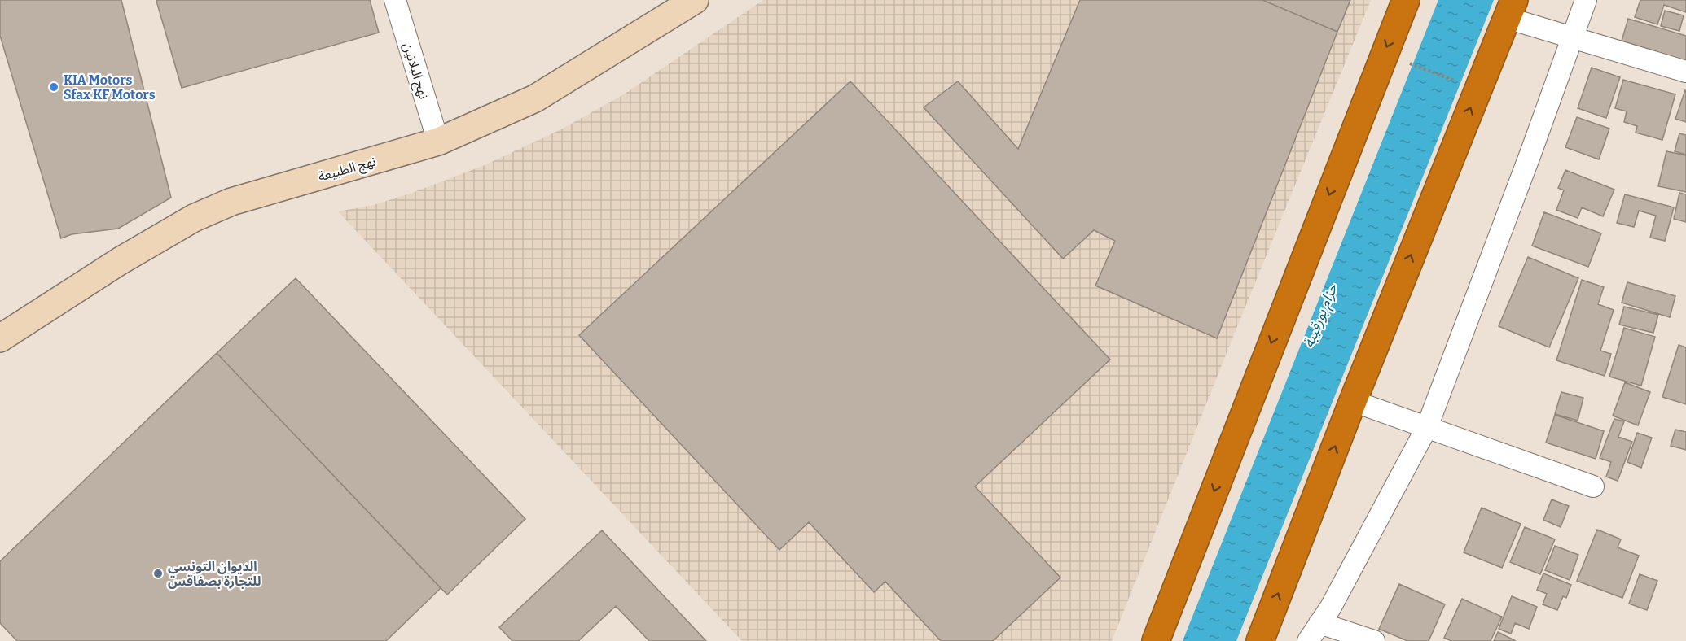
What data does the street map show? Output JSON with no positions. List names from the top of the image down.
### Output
{
  "streets": {
    "street": ["نهج البلاتين", "نهج الطبيعة"]
  },
  "crossings": [
    ["نهج البلاتين", "نهج الطبيعة"]
  ],
  "water": ["حزام بورقيبة"],
  "places": ["KIA Motors Sfax KF Motors", "الديوان التونسي للتجارة بصفاقس"]
}
